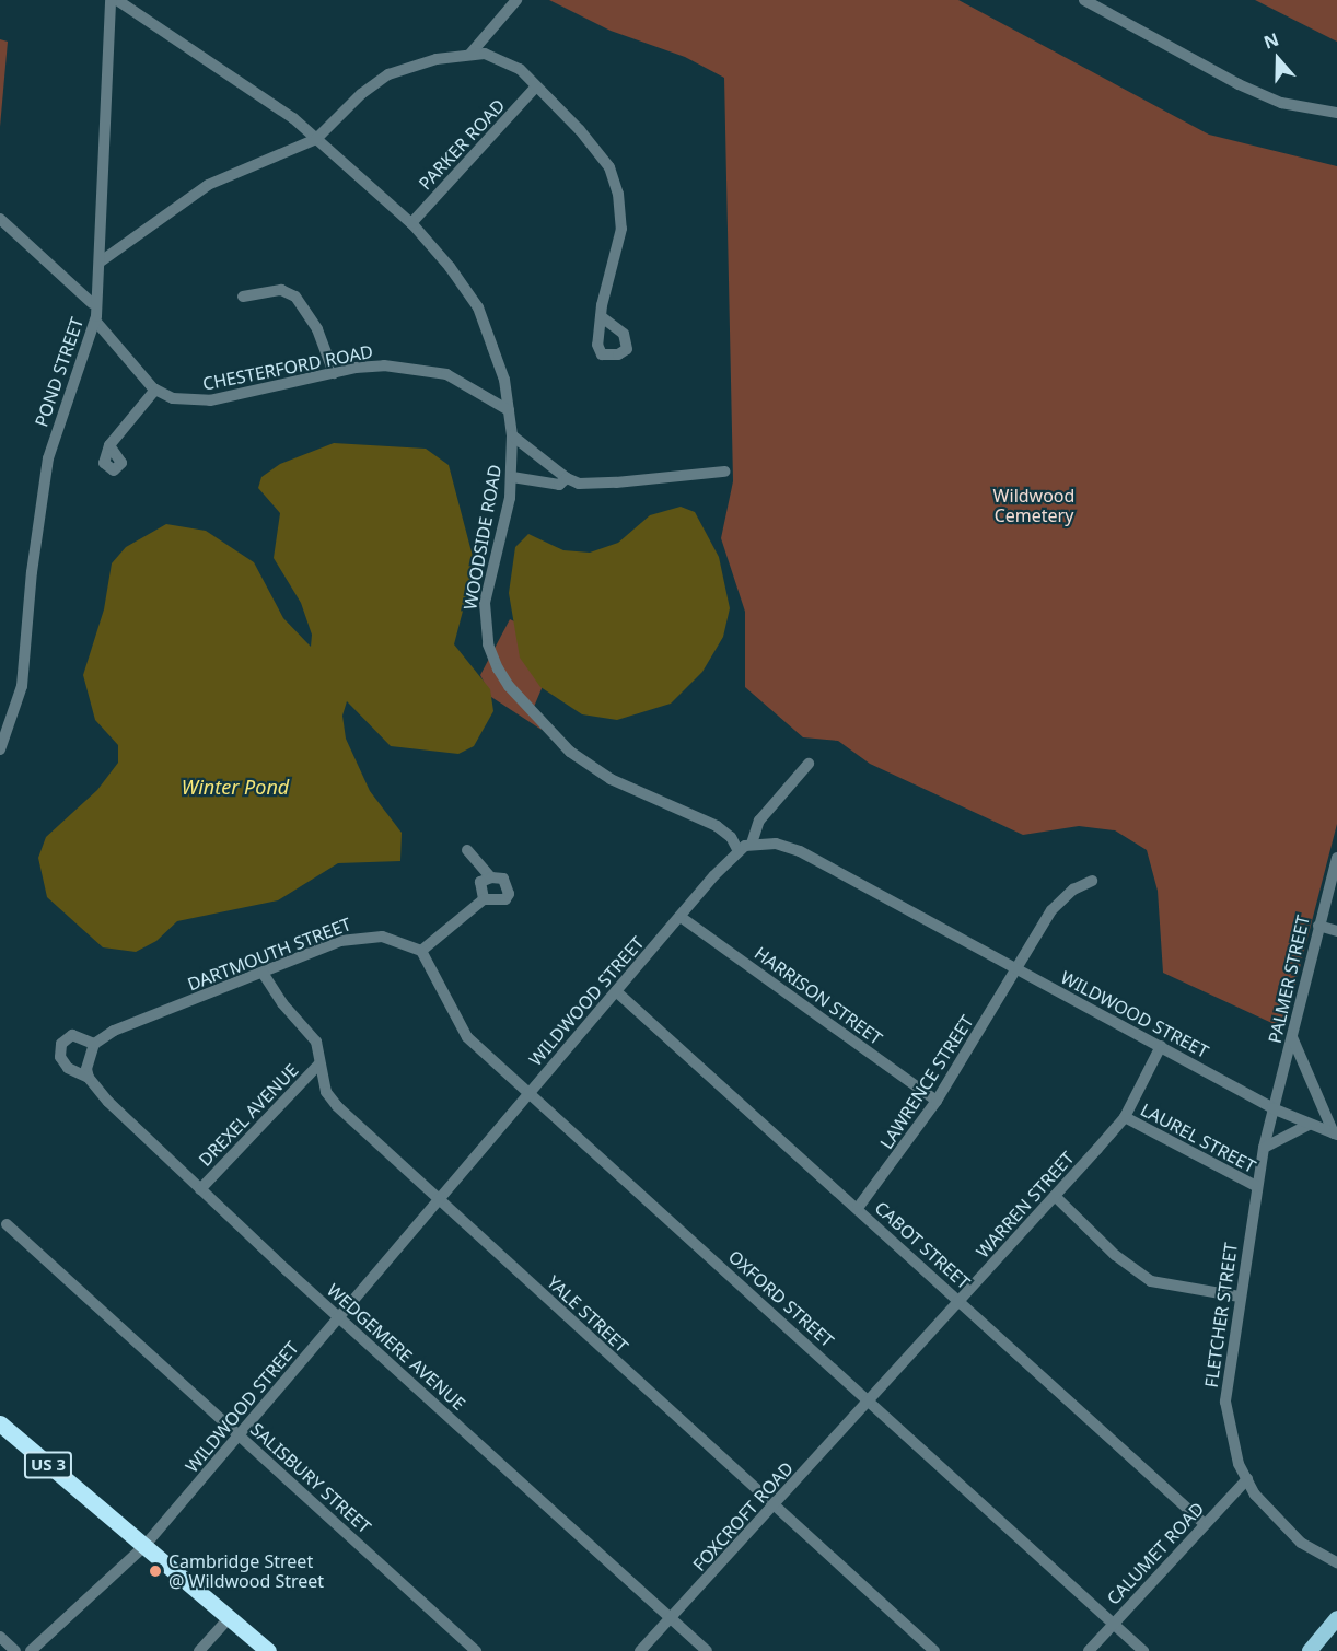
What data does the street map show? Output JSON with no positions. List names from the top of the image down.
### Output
{
  "streets": {
    "highway": ["US 3"],
    "street": [
      "PARKER ROAD",
      "CHESTERFORD ROAD",
      "POND STREET",
      "WOODSIDE ROAD",
      "DARTMOUTH STREET",
      "PALMER STREET",
      "HARRISON STREET",
      "WILDWOOD STREET",
      "LAWRENCE STREET",
      "DREXEL AVENUE",
      "LAUREL STREET",
      "WARREN STREET",
      "CABOT STREET",
      "OXFORD STREET",
      "YALE STREET",
      "FLETCHER STREET",
      "WEDGEMERE AVENUE",
      "SALISBURY STREET",
      "FOXCROFT ROAD",
      "CALUMET ROAD"
    ]
  },
  "crossings": [
    ["PARKER ROAD", "WOODSIDE ROAD"],
    ["CHESTERFORD ROAD", "WOODSIDE ROAD"],
    ["WOODSIDE ROAD", "WILDWOOD STREET"],
    ["DARTMOUTH STREET", "OXFORD STREET"],
    ["DARTMOUTH STREET", "YALE STREET"],
    ["PALMER STREET", "WILDWOOD STREET"],
    ["PALMER STREET", "FLETCHER STREET"],
    ["HARRISON STREET", "WILDWOOD STREET"],
    ["HARRISON STREET", "LAWRENCE STREET"],
    ["WILDWOOD STREET", "LAWRENCE STREET"],
    ["WILDWOOD STREET", "WARREN STREET"],
    ["WILDWOOD STREET", "CABOT STREET"],
    ["WILDWOOD STREET", "OXFORD STREET"],
    ["WILDWOOD STREET", "YALE STREET"],
    ["WILDWOOD STREET", "FLETCHER STREET"],
    ["WILDWOOD STREET", "WEDGEMERE AVENUE"],
    ["WILDWOOD STREET", "US 3"],
    ["WILDWOOD STREET", "SALISBURY STREET"],
    ["LAWRENCE STREET", "CABOT STREET"],
    ["DREXEL AVENUE", "YALE STREET"],
    ["DREXEL AVENUE", "WEDGEMERE AVENUE"],
    ["LAUREL STREET", "WARREN STREET"],
    ["LAUREL STREET", "FLETCHER STREET"],
    ["WARREN STREET", "CABOT STREET"],
    ["WARREN STREET", "OXFORD STREET"],
    ["WARREN STREET", "FOXCROFT ROAD"],
    ["CABOT STREET", "CALUMET ROAD"],
    ["OXFORD STREET", "FOXCROFT ROAD"],
    ["OXFORD STREET", "CALUMET ROAD"],
    ["YALE STREET", "FOXCROFT ROAD"],
    ["FLETCHER STREET", "CALUMET ROAD"],
    ["WEDGEMERE AVENUE", "FOXCROFT ROAD"]
  ],
  "water": ["Winter Pond"],
  "parks": ["Wildwood Cemetery"],
  "places": ["Cambridge Street @ Wildwood Street"],
  "north": "top"
}
